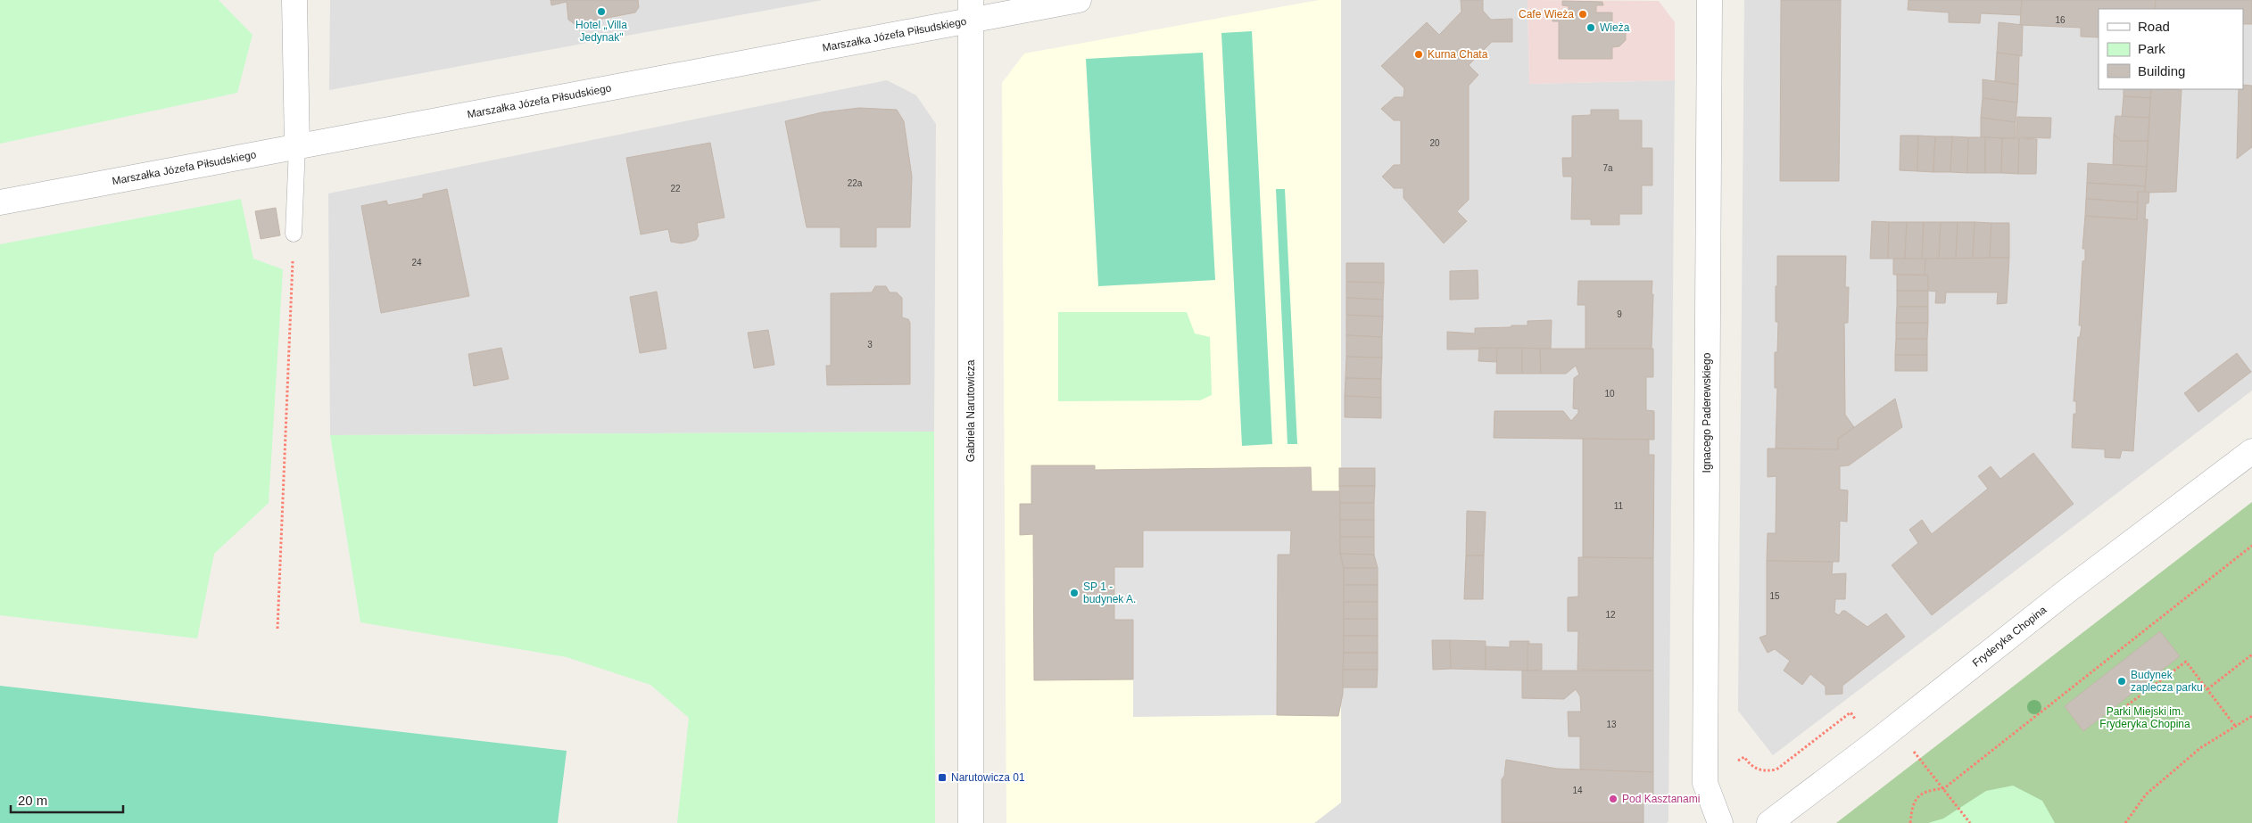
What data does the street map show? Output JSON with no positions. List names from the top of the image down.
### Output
{
  "streets": {
    "street": [
      "Marszałka Józefa Piłsudskiego",
      "Gabriela Narutowicza",
      "Ignacego Paderewskiego",
      "Fryderyka Chopina"
    ]
  },
  "crossings": [
    ["Marszałka Józefa Piłsudskiego", "Gabriela Narutowicza"]
  ],
  "parks": ["Parki Miejski im. Fryderyka Chopina"],
  "places": {
    "other": [
      "Hotel „Villa Jedynak\"",
      "Cafe Wieża",
      "Wieża",
      "Kurna Chata",
      "SP 1 - budynek A.",
      "Budynek zaplecza parku",
      "Pod Kasztanami"
    ],
    "transit": ["Narutowicza 01"]
  },
  "house_numbers": [
    "16",
    "20",
    "7a",
    "22a",
    "22",
    "24",
    "9",
    "3",
    "10",
    "11",
    "15",
    "12",
    "13",
    "14"
  ],
  "legend": ["Road", "Park", "Building"],
  "scale_bar": "20 m"
}
